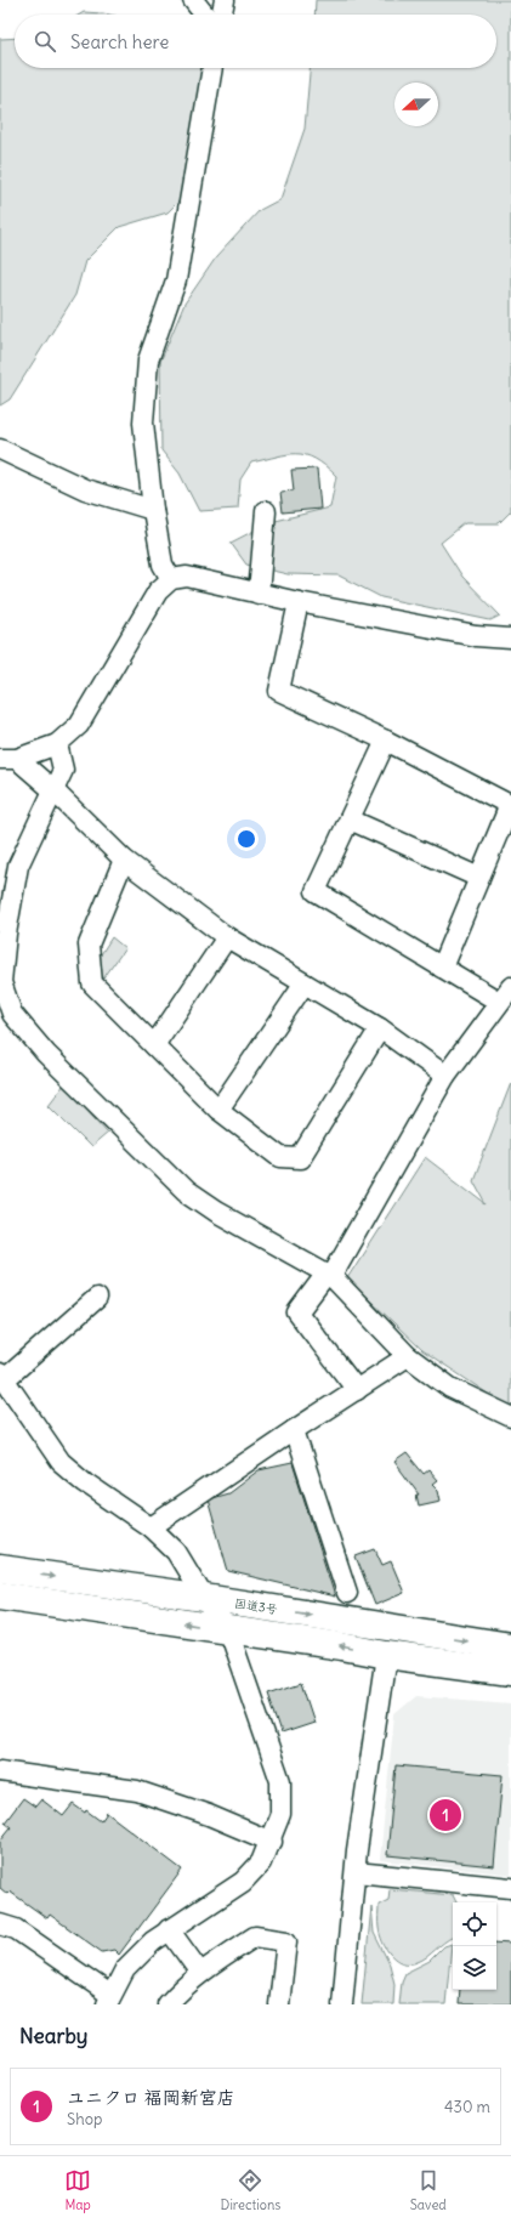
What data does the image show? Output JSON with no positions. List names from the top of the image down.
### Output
{
  "streets": {
    "highway": ["国道3号"]
  },
  "north": "left",
  "page": {
    "search": "Search here",
    "pins": "1",
    "heading": "Nearby",
    "list": [
      {
        "mark": "1",
        "name": "ユニクロ 福岡新宮店",
        "note": "Shop",
        "value": "430 m"
      }
    ],
    "nav": ["Map", "Directions", "Saved"]
  }
}
